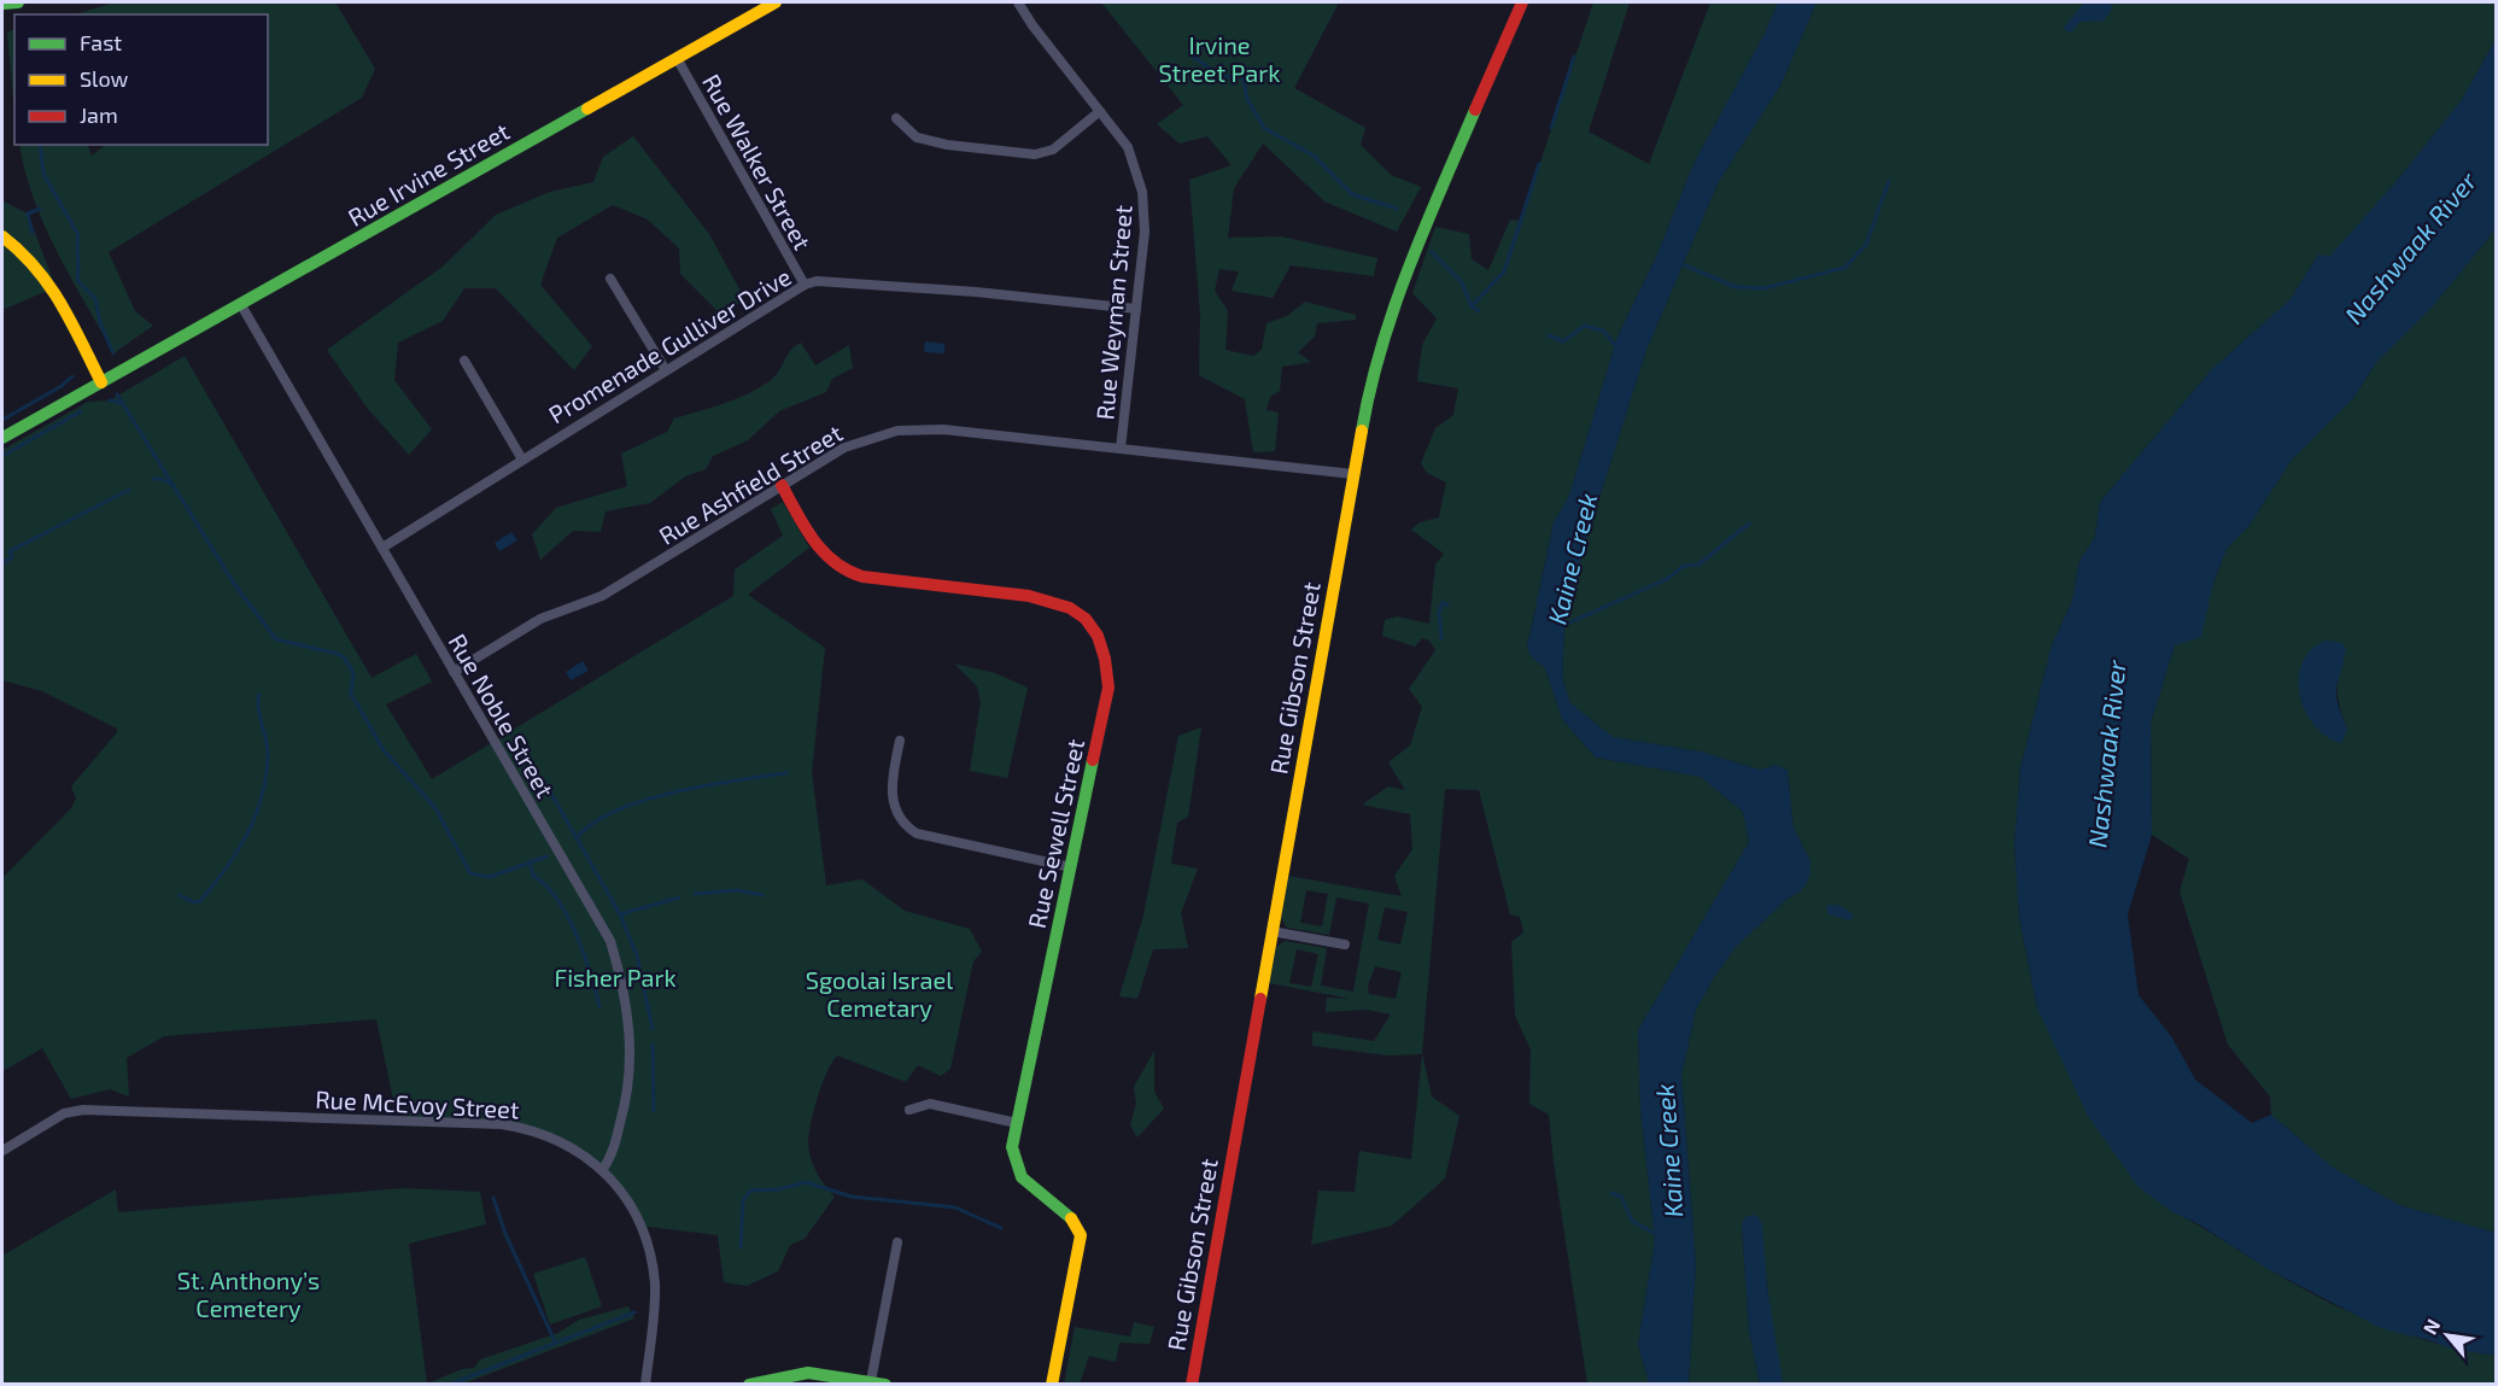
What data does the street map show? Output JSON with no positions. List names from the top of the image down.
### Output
{
  "streets": {
    "street": [
      "Rue Walker Street",
      "Rue Irvine Street",
      "Rue Weyman Street",
      "Promenade Gulliver Drive",
      "Rue Ashfield Street",
      "Rue Gibson Street",
      "Rue Noble Street",
      "Rue Sewell Street",
      "Rue McEvoy Street"
    ]
  },
  "crossings": [
    ["Rue Walker Street", "Rue Irvine Street"],
    ["Rue Walker Street", "Promenade Gulliver Drive"],
    ["Rue Irvine Street", "Rue Noble Street"],
    ["Rue Weyman Street", "Promenade Gulliver Drive"],
    ["Rue Weyman Street", "Rue Ashfield Street"],
    ["Promenade Gulliver Drive", "Rue Noble Street"],
    ["Rue Ashfield Street", "Rue Gibson Street"],
    ["Rue Ashfield Street", "Rue Noble Street"],
    ["Rue Ashfield Street", "Rue Sewell Street"],
    ["Rue Noble Street", "Rue McEvoy Street"]
  ],
  "water": ["Nashwaak River", "Kaine Creek"],
  "parks": [
    "Irvine Street Park",
    "Fisher Park",
    "Sgoolai Israel Cemetary",
    "St. Anthony’s Cemetery"
  ],
  "legend": ["Fast", "Slow", "Jam"],
  "north": "top left"
}
